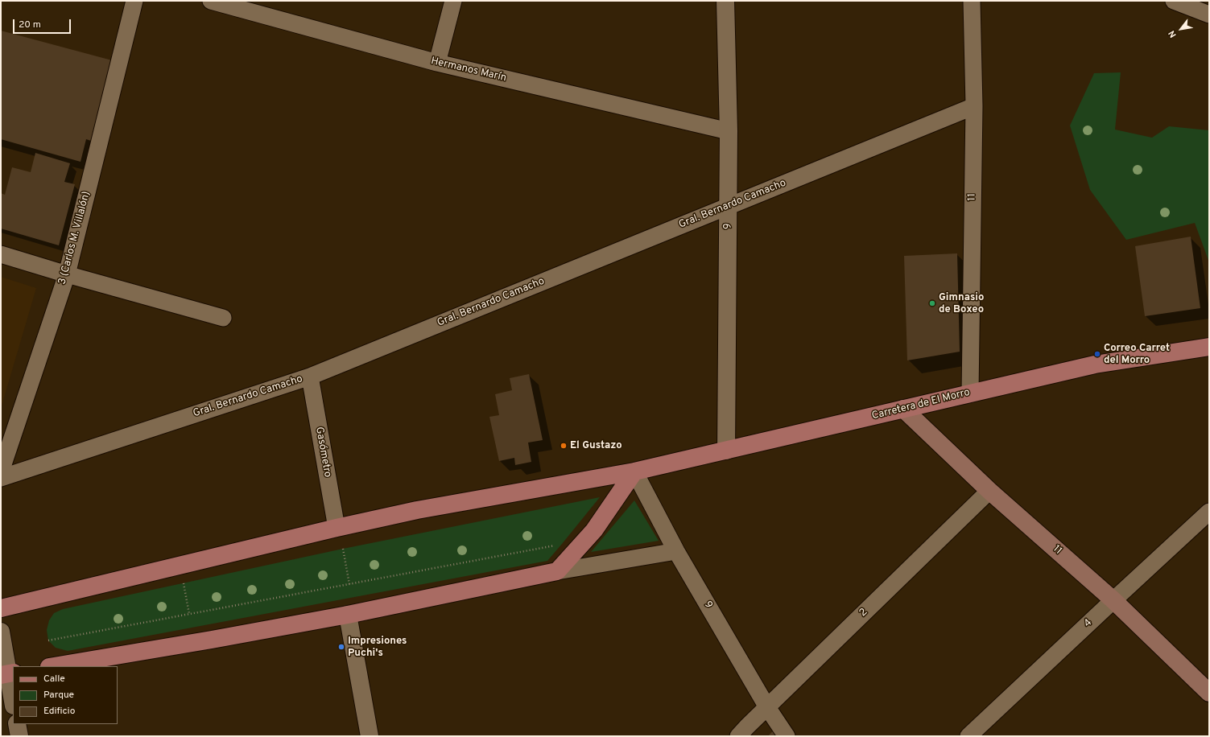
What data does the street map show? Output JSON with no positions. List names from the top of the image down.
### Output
{
  "streets": {
    "main road": ["11", "Carretera de El Morro"],
    "street": [
      "Hermanos Marín",
      "Gral. Bernardo Camacho",
      "9",
      "3 (Carlos M. Villalón)",
      "Gasómetro",
      "2",
      "4"
    ]
  },
  "crossings": [
    ["Hermanos Marín", "9"],
    ["11", "Gral. Bernardo Camacho"],
    ["11", "Carretera de El Morro"],
    ["11", "2"],
    ["11", "4"],
    ["Gral. Bernardo Camacho", "9"],
    ["Gral. Bernardo Camacho", "Gasómetro"],
    ["9", "Carretera de El Morro"],
    ["9", "2"],
    ["Carretera de El Morro", "Gasómetro"]
  ],
  "places": [
    "Gimnasio de Boxeo",
    "Correo Carret del Morro",
    "El Gustazo",
    "Impresiones Puchi's"
  ],
  "legend": ["Calle", "Parque", "Edificio"],
  "scale_bar": "20 m",
  "north": "bottom left"
}
